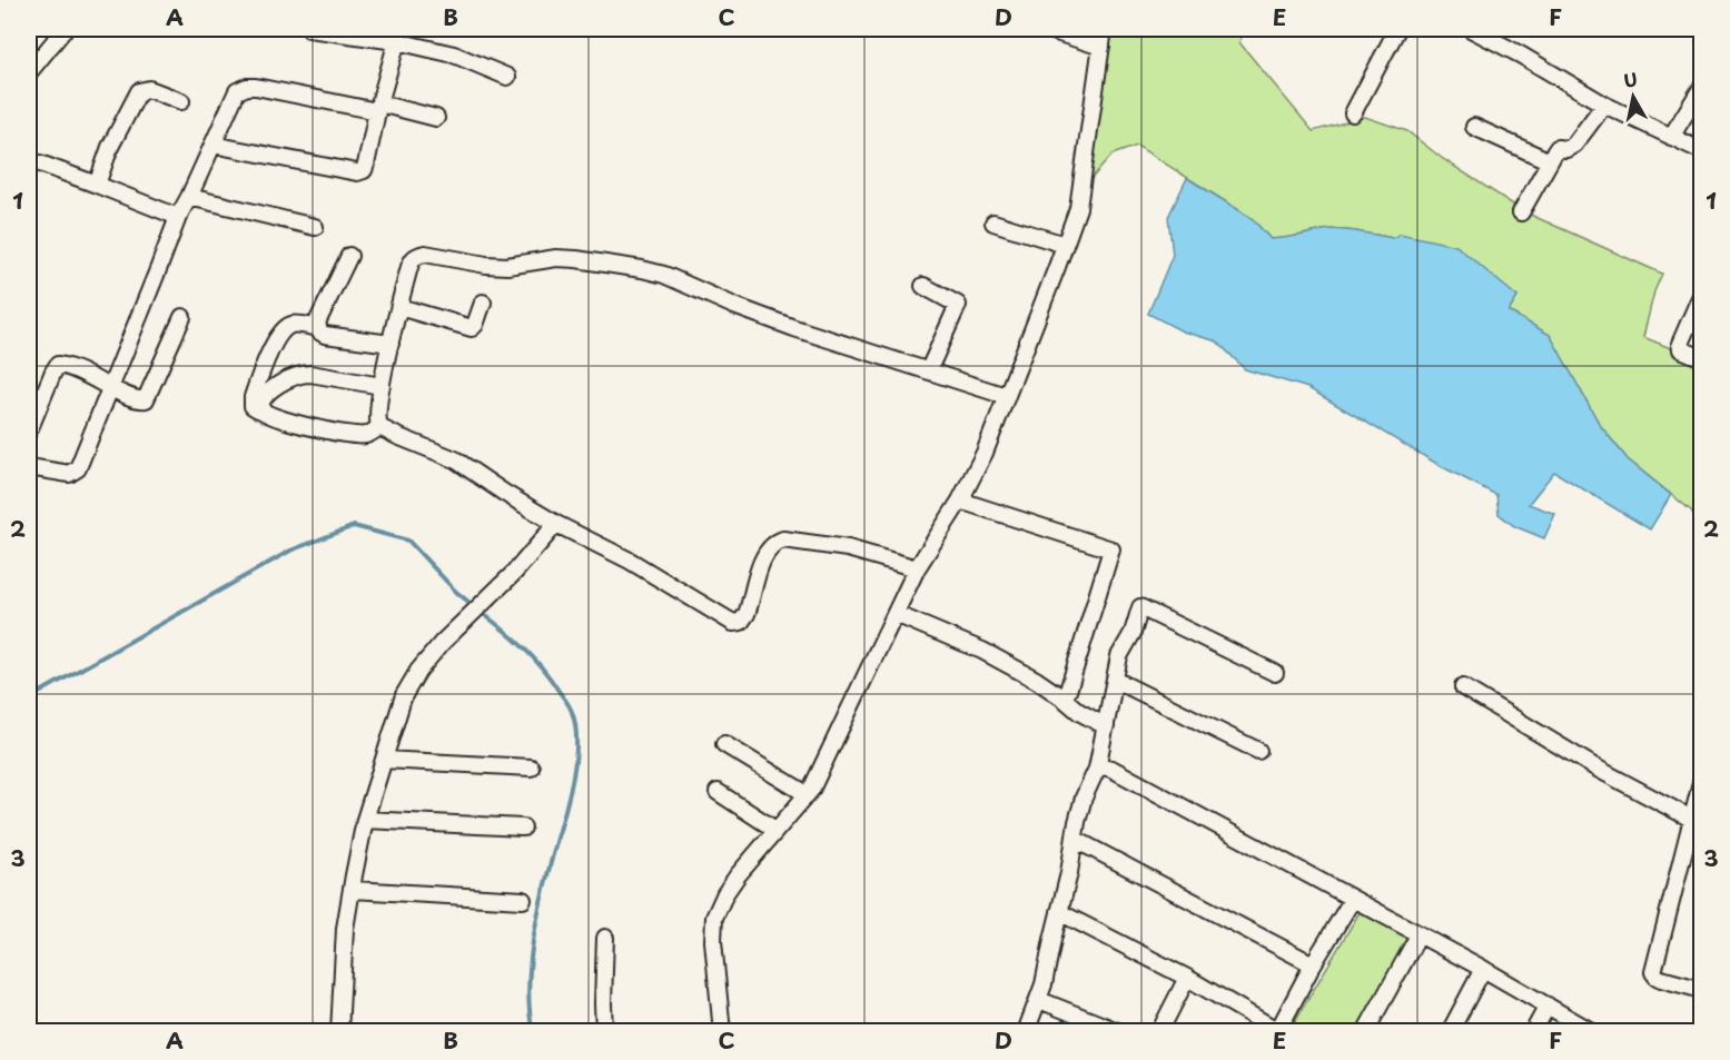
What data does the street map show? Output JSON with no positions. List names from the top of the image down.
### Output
{
  "north": "top",
  "grid": {
    "columns": [
      "A",
      "B",
      "C",
      "D",
      "E",
      "F"
    ],
    "rows": ["1", "2", "3"]
  }
}
